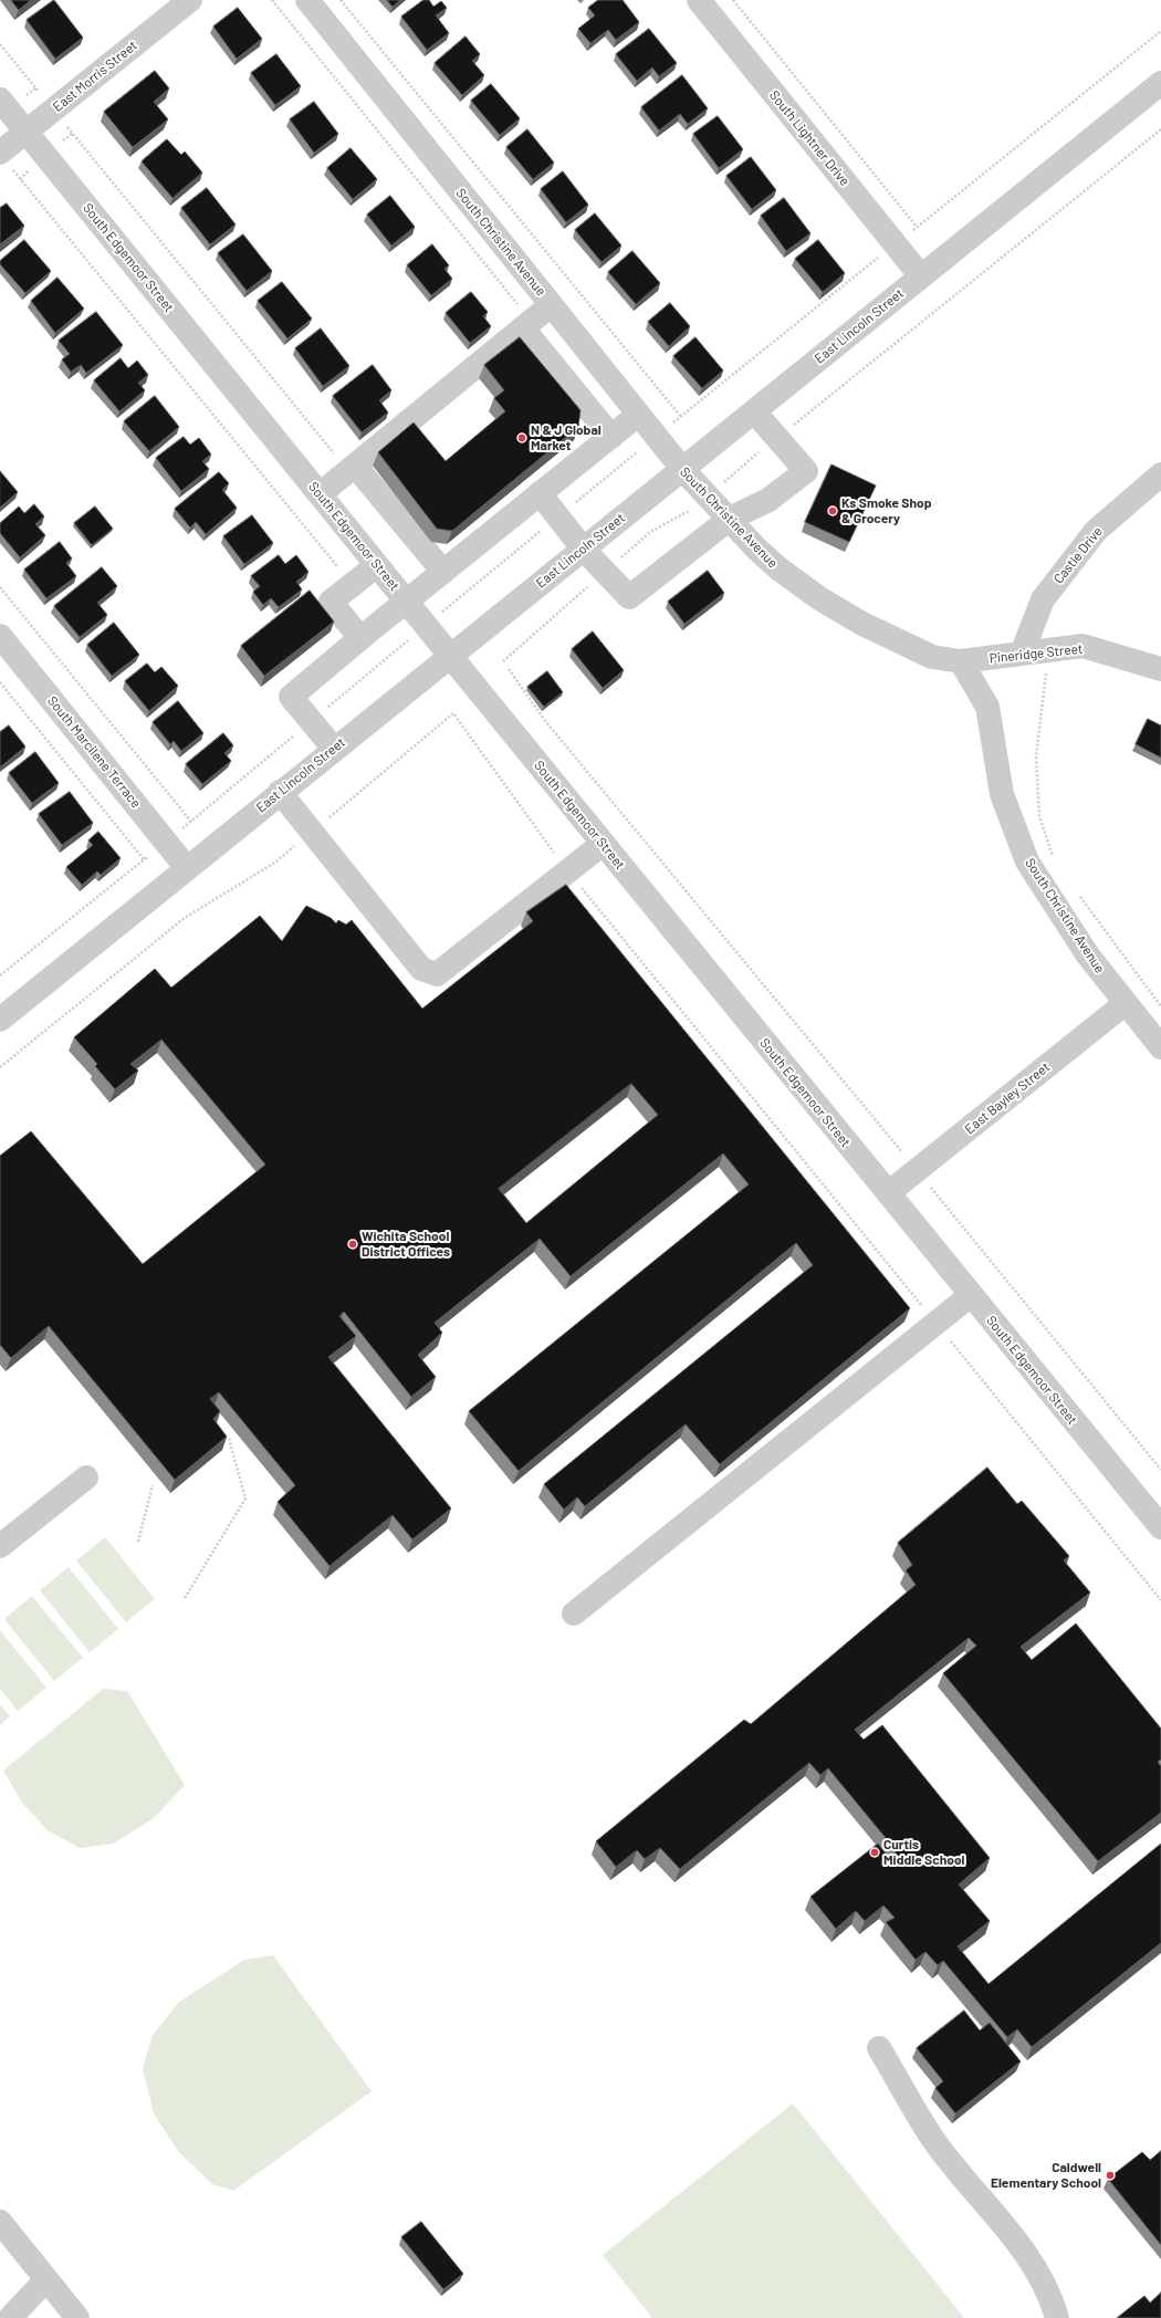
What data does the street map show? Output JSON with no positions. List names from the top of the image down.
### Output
{
  "streets": {
    "street": [
      "East Morris Street",
      "South Lightner Drive",
      "South Christine Avenue",
      "South Edgemoor Street",
      "East Lincoln Street",
      "Castle Drive",
      "Pineridge Street",
      "South Marcilene Terrace",
      "East Bayley Street"
    ]
  },
  "crossings": [
    ["East Morris Street", "South Edgemoor Street"],
    ["South Lightner Drive", "East Lincoln Street"],
    ["South Christine Avenue", "East Lincoln Street"],
    ["South Christine Avenue", "Pineridge Street"],
    ["South Christine Avenue", "East Bayley Street"],
    ["South Edgemoor Street", "East Lincoln Street"],
    ["South Edgemoor Street", "East Bayley Street"],
    ["East Lincoln Street", "South Marcilene Terrace"],
    ["Castle Drive", "Pineridge Street"]
  ],
  "places": [
    "N & J Global Market",
    "Ks Smoke Shop & Grocery",
    "Wichita School District Offices",
    "Curtis Middle School",
    "Caldwell Elementary School"
  ]
}
